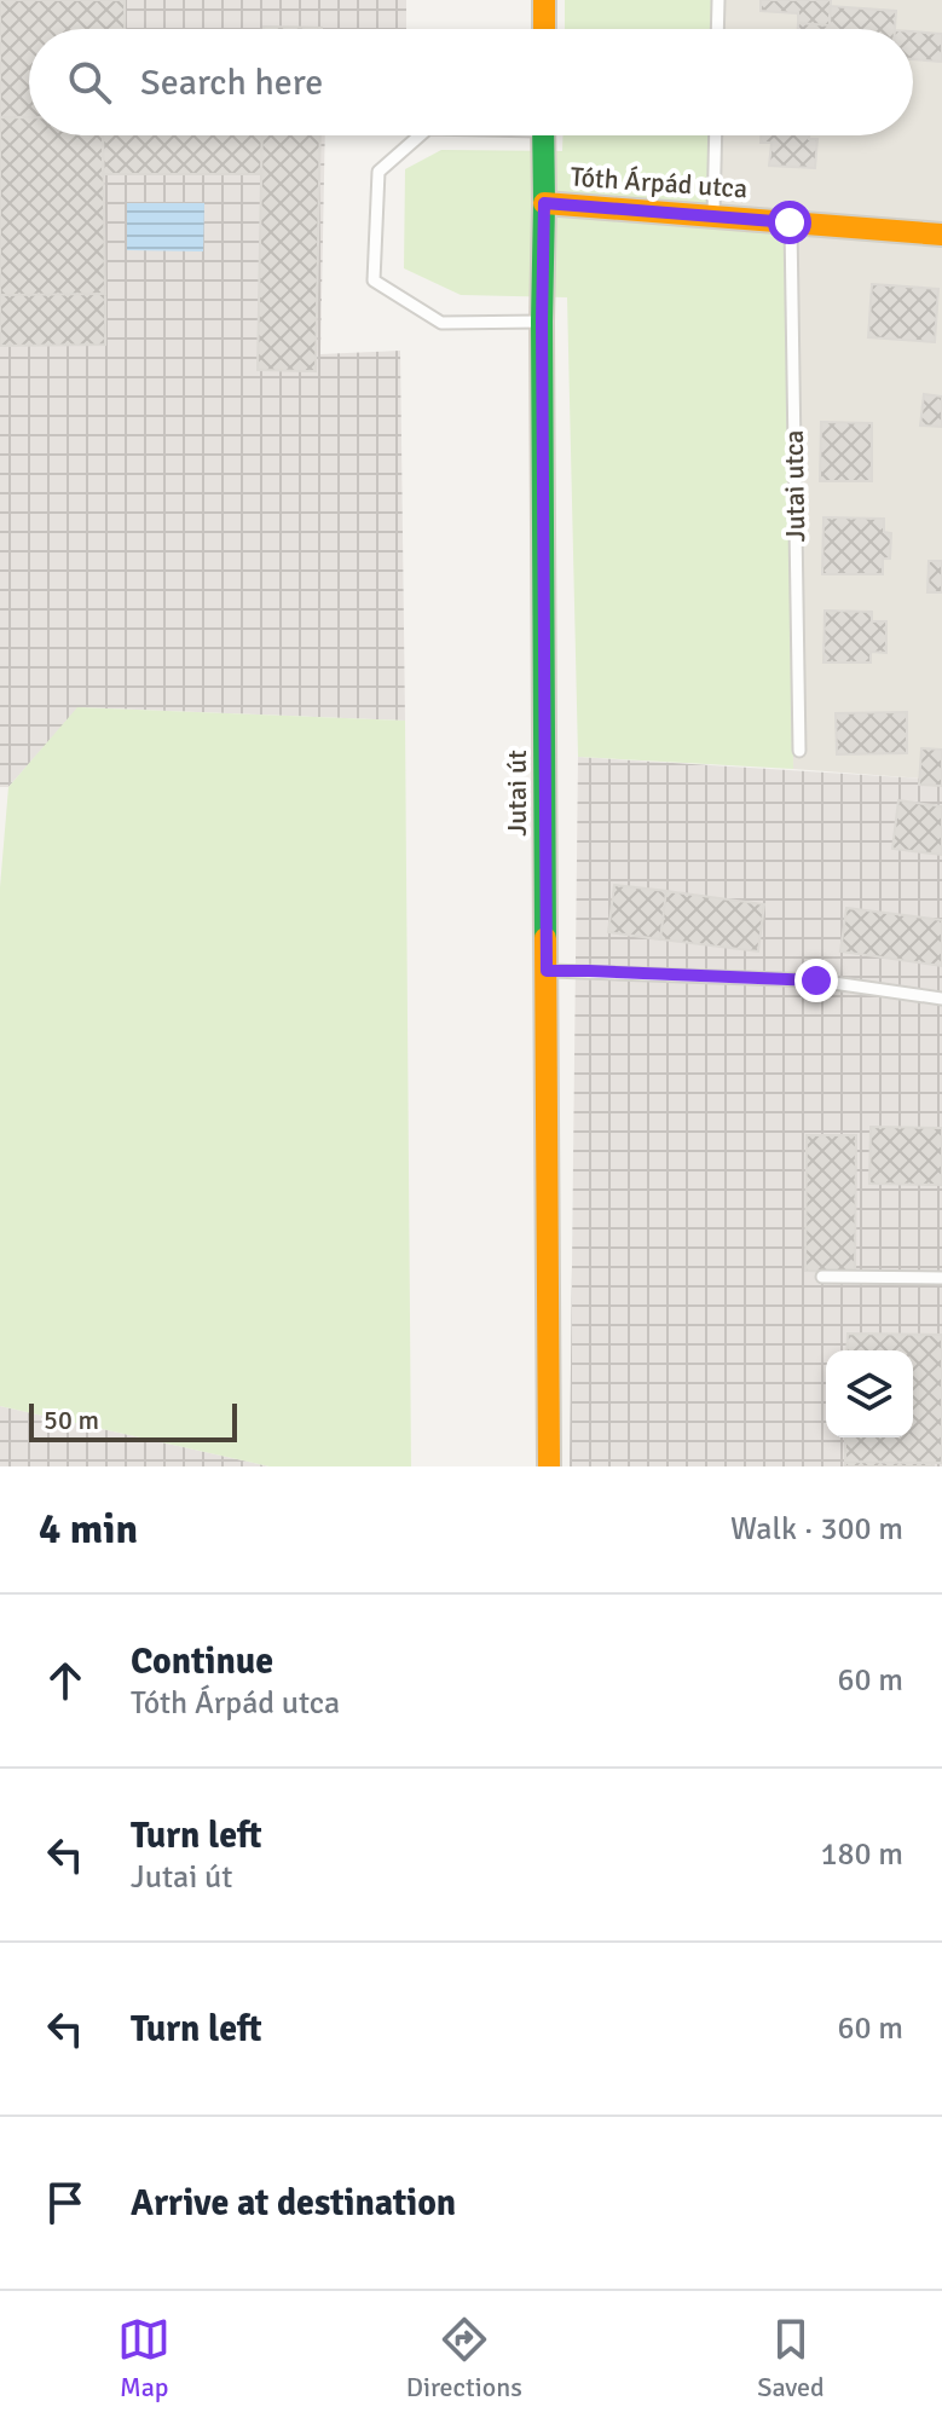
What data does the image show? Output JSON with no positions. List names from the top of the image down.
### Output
{
  "streets": {
    "main road": ["Tóth Árpád utca", "Jutai út"],
    "lane": ["Jutai utca"]
  },
  "crossings": [
    ["Tóth Árpád utca", "Jutai utca"],
    ["Tóth Árpád utca", "Jutai út"]
  ],
  "scale_bar": "50 m",
  "page": {
    "search": "Search here",
    "scale": "50 m",
    "heading": ["4 min", "Walk · 300 m"],
    "list": [
      ["Continue", "Tóth Árpád utca", "60 m"],
      ["Turn left", "Jutai út", "180 m"],
      ["Turn left", "60 m"],
      "Arrive at destination"
    ],
    "nav": ["Map", "Directions", "Saved"]
  }
}
